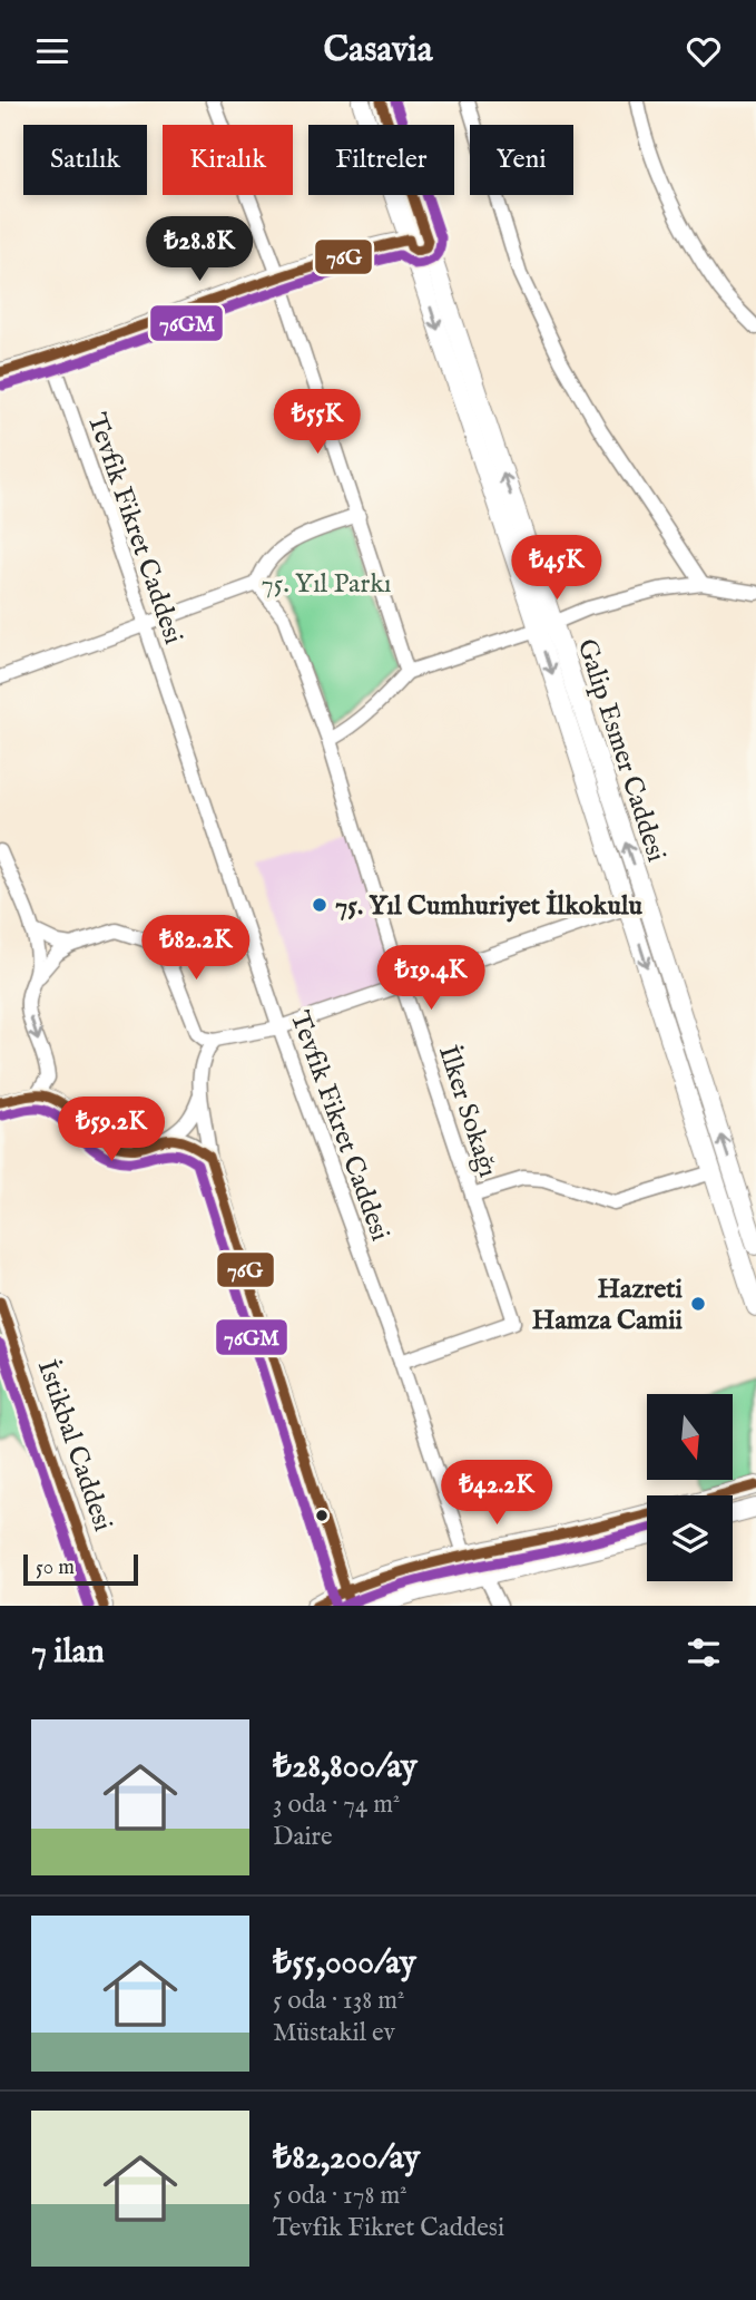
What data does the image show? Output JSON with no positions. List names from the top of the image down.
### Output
{
  "streets": {
    "street": [
      "Tevfik Fikret Caddesi",
      "Galip Esmer Caddesi",
      "İlker Sokağı",
      "İstikbal Caddesi"
    ]
  },
  "crossings": [
    ["Tevfik Fikret Caddesi", "İlker Sokağı"]
  ],
  "parks": ["75. Yıl Parkı"],
  "places": ["75. Yıl Cumhuriyet İlkokulu", "Hazreti Hamza Camii"],
  "lines": ["transit line 76G", "transit line 76GM"],
  "scale_bar": "50 m",
  "north": "bottom",
  "page": {
    "header": "Casavia",
    "chip": [
      "Satılık",
      "Kiralık",
      "Filtreler",
      "Yeni"
    ],
    "price": [
      "₺28.8K",
      "₺55K",
      "₺45K",
      "₺82.2K",
      "₺19.4K",
      "₺59.2K",
      "₺42.2K"
    ],
    "scale": "50 m",
    "heading": "7 ilan",
    "list": [
      {
        "name": "₺28,800/ay",
        "note": "3 oda · 74 m² · Daire"
      },
      {
        "name": "₺55,000/ay",
        "note": "5 oda · 138 m² · Müstakil ev"
      },
      {
        "name": "₺82,200/ay",
        "note": "5 oda · 178 m² · Tevfik Fikret Caddesi"
      }
    ]
  }
}
